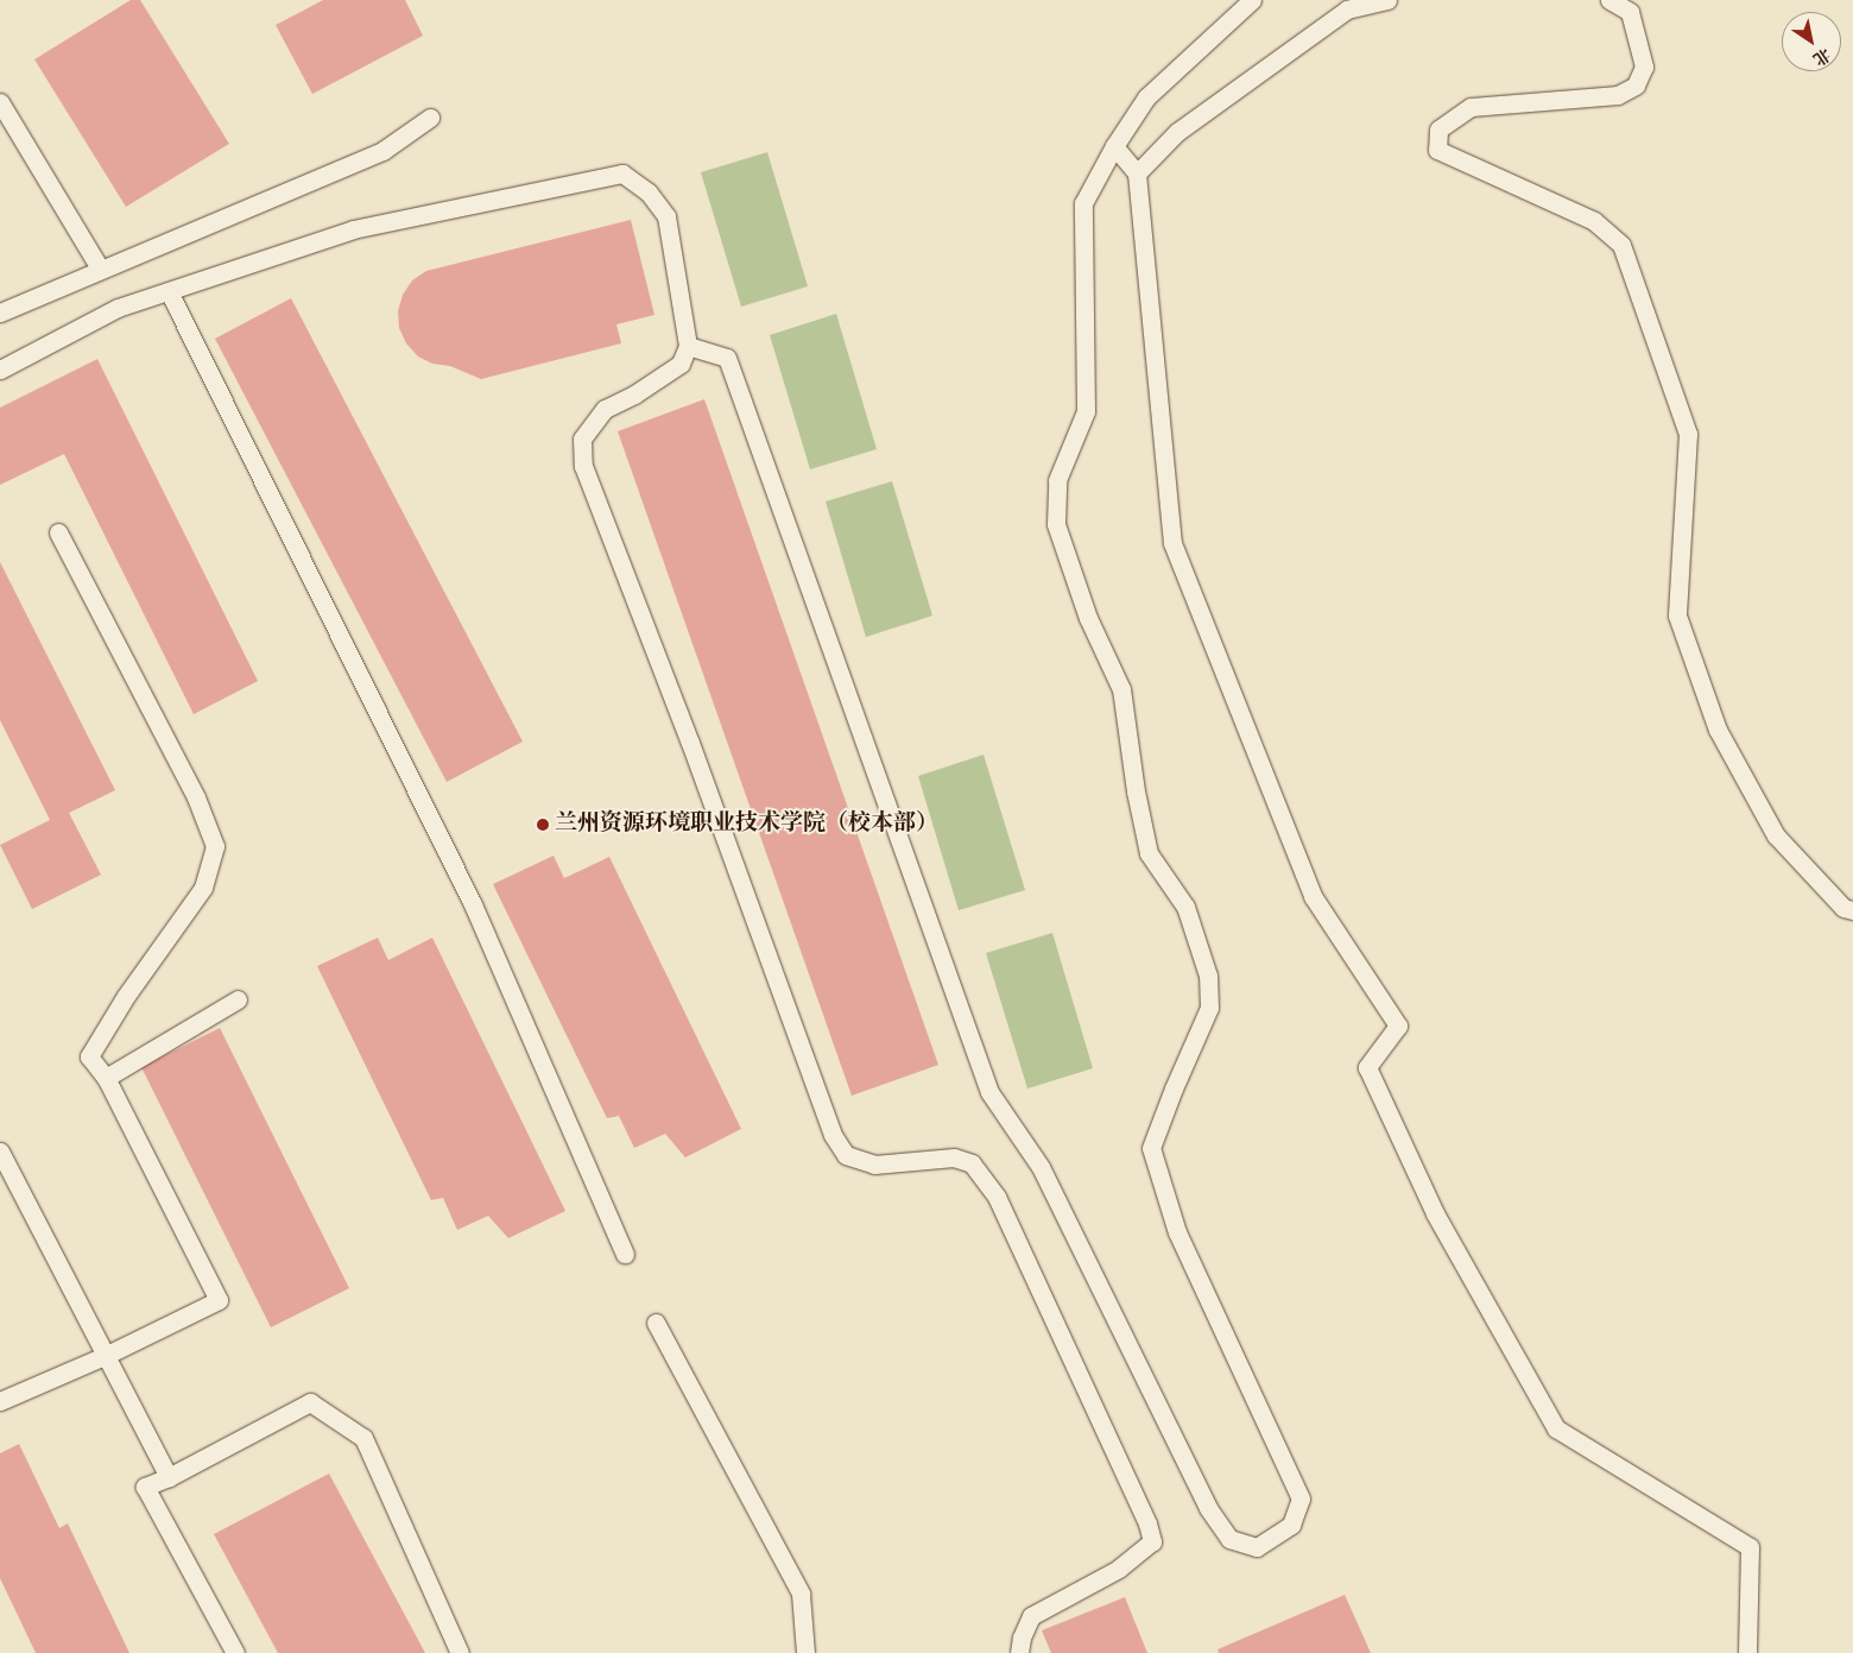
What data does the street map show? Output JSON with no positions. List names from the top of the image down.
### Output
{
  "places": ["兰州资源环境职业技术学院（校本部）"],
  "north": "bottom right"
}
